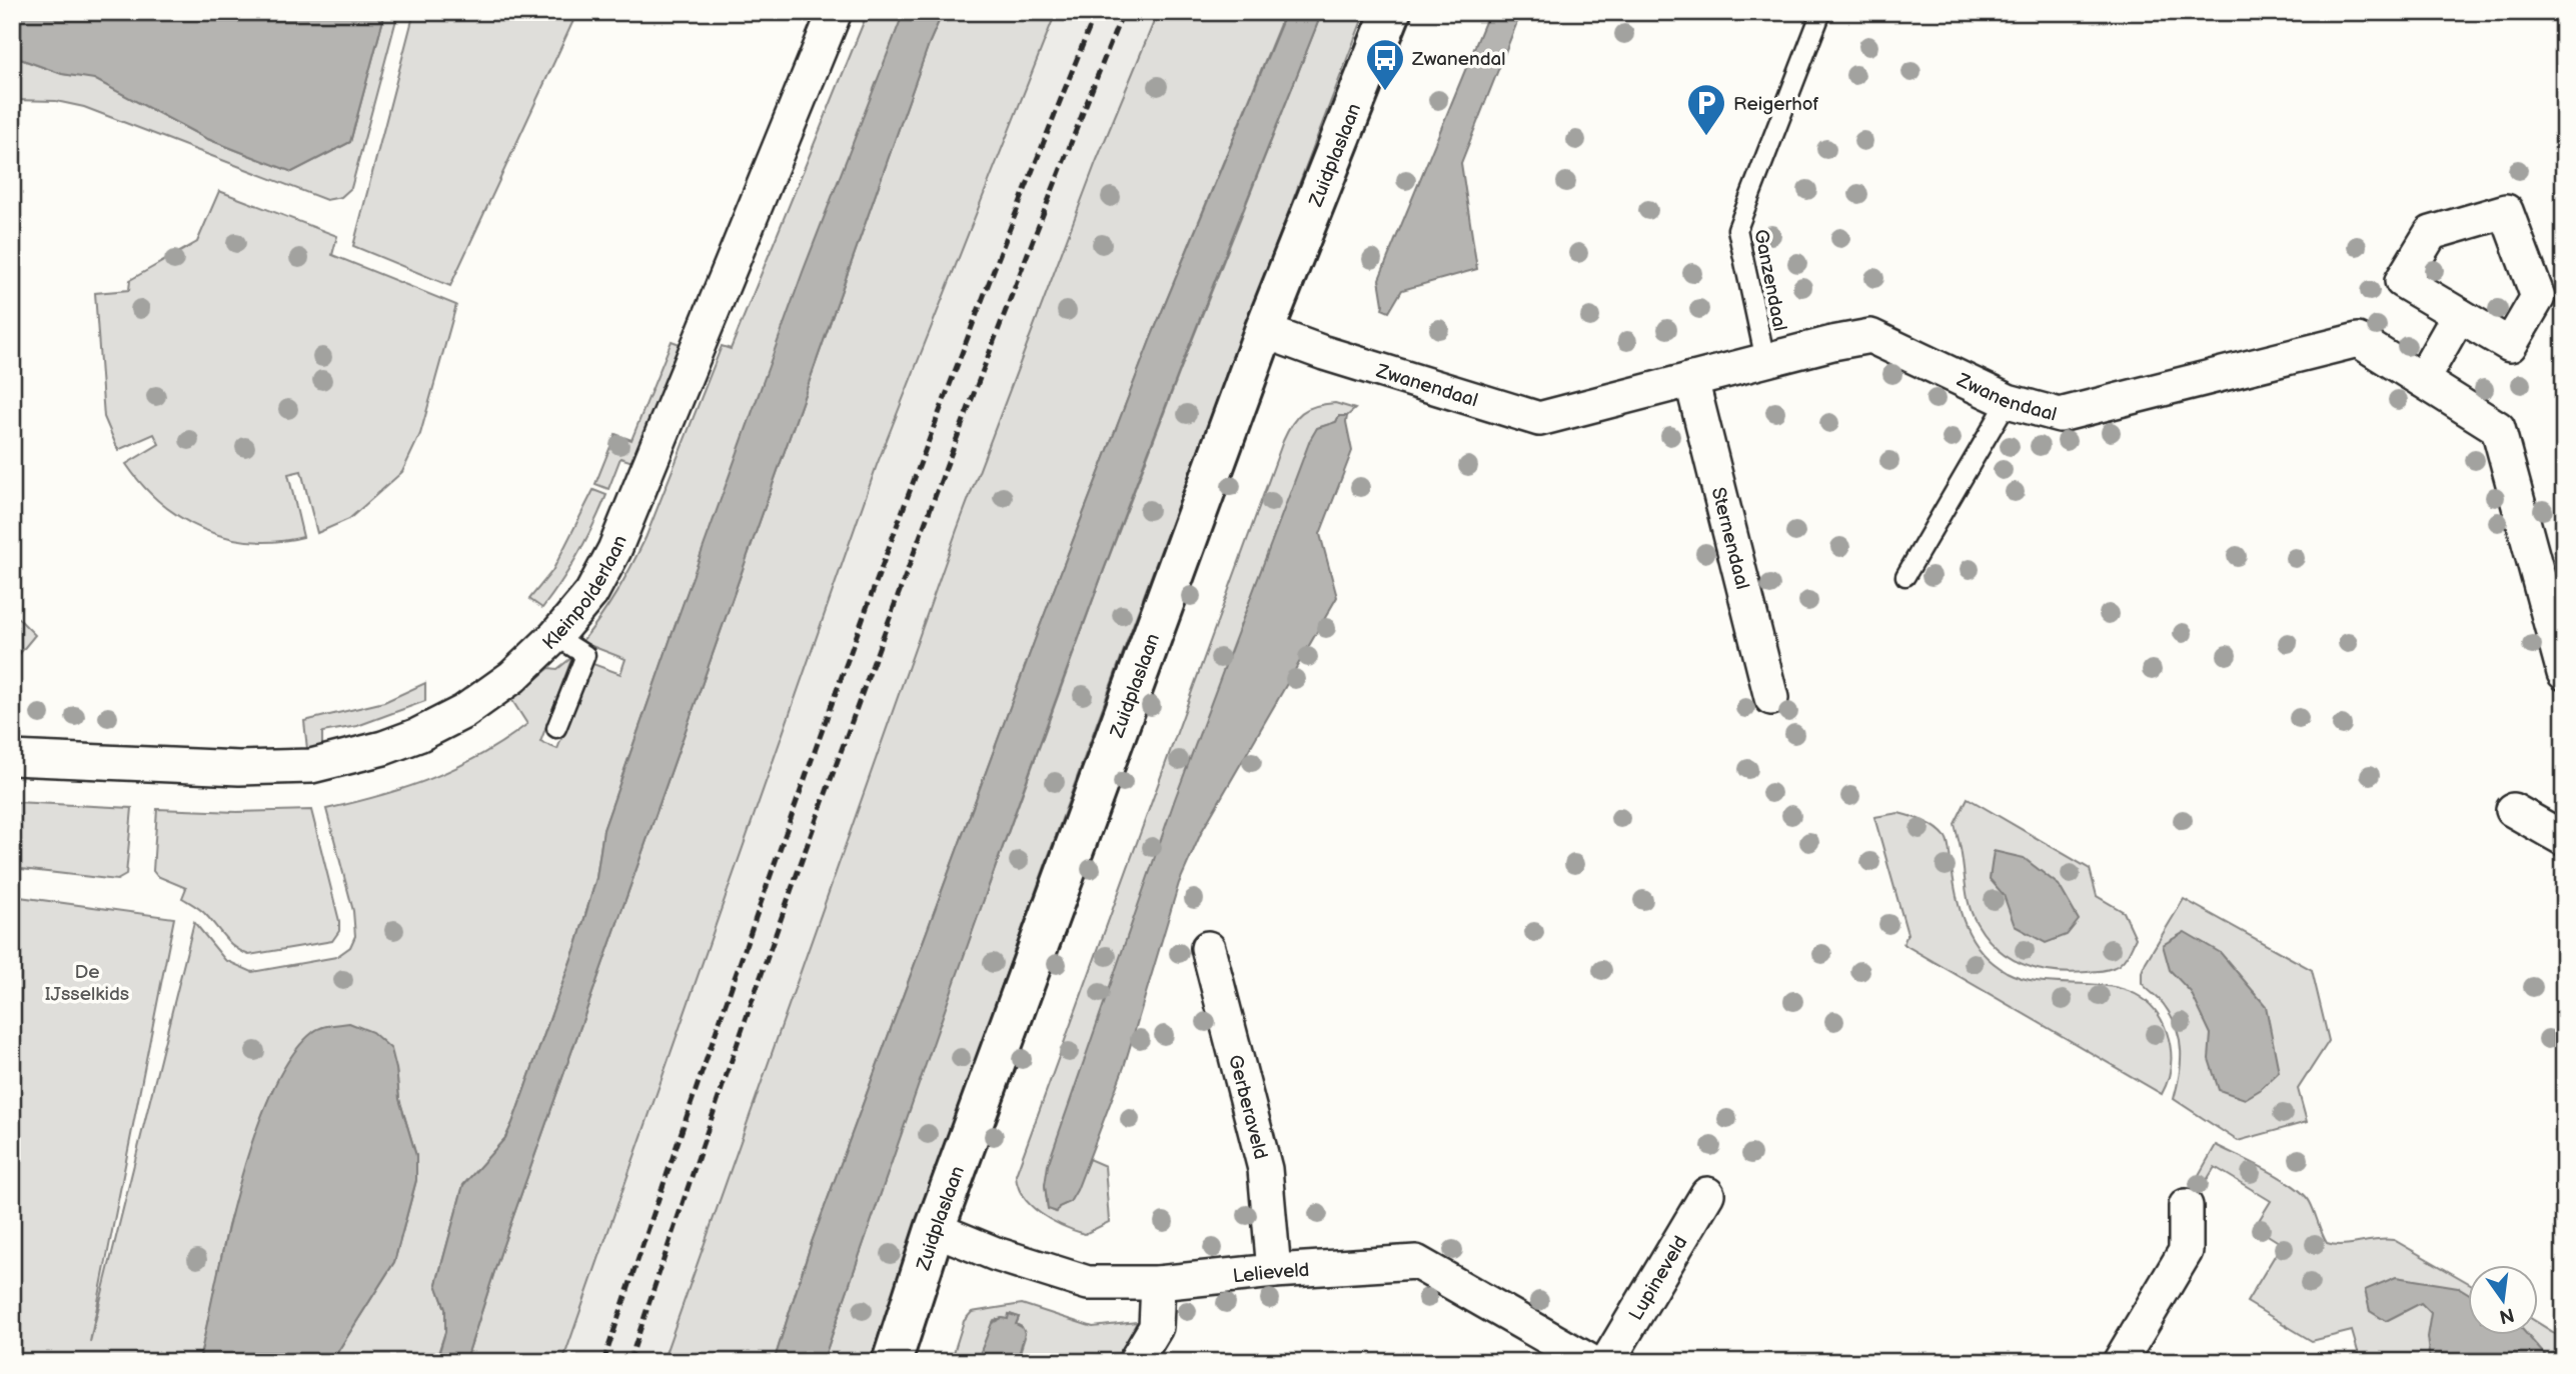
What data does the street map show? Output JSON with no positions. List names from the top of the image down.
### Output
{
  "streets": {
    "street": [
      "Zuidplaslaan",
      "Zwanendaal",
      "Sternendaal",
      "Kleinpolderlaan",
      "Gerberaveld",
      "Lelieveld",
      "Lupineveld"
    ],
    "lane": ["Ganzendaal"]
  },
  "crossings": [
    ["Zuidplaslaan", "Zwanendaal"],
    ["Zuidplaslaan", "Lelieveld"],
    ["Ganzendaal", "Zwanendaal"],
    ["Zwanendaal", "Sternendaal"],
    ["Gerberaveld", "Lelieveld"]
  ],
  "parks": ["De IJsselkids"],
  "places": {
    "bus stop": ["Zwanendal"],
    "parking": ["Reigerhof"]
  },
  "north": "bottom"
}
